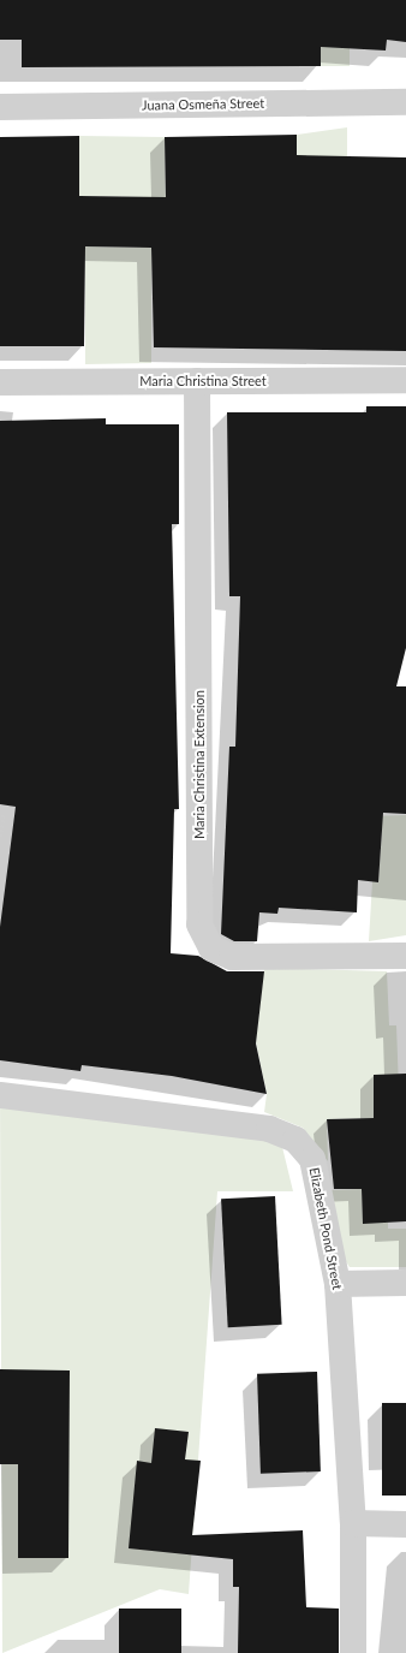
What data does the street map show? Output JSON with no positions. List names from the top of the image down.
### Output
{
  "streets": {
    "street": [
      "Juana Osmeña Street",
      "Maria Christina Street",
      "Maria Christina Extension",
      "Elizabeth Pond Street"
    ]
  },
  "crossings": [
    ["Maria Christina Street", "Maria Christina Extension"]
  ]
}
